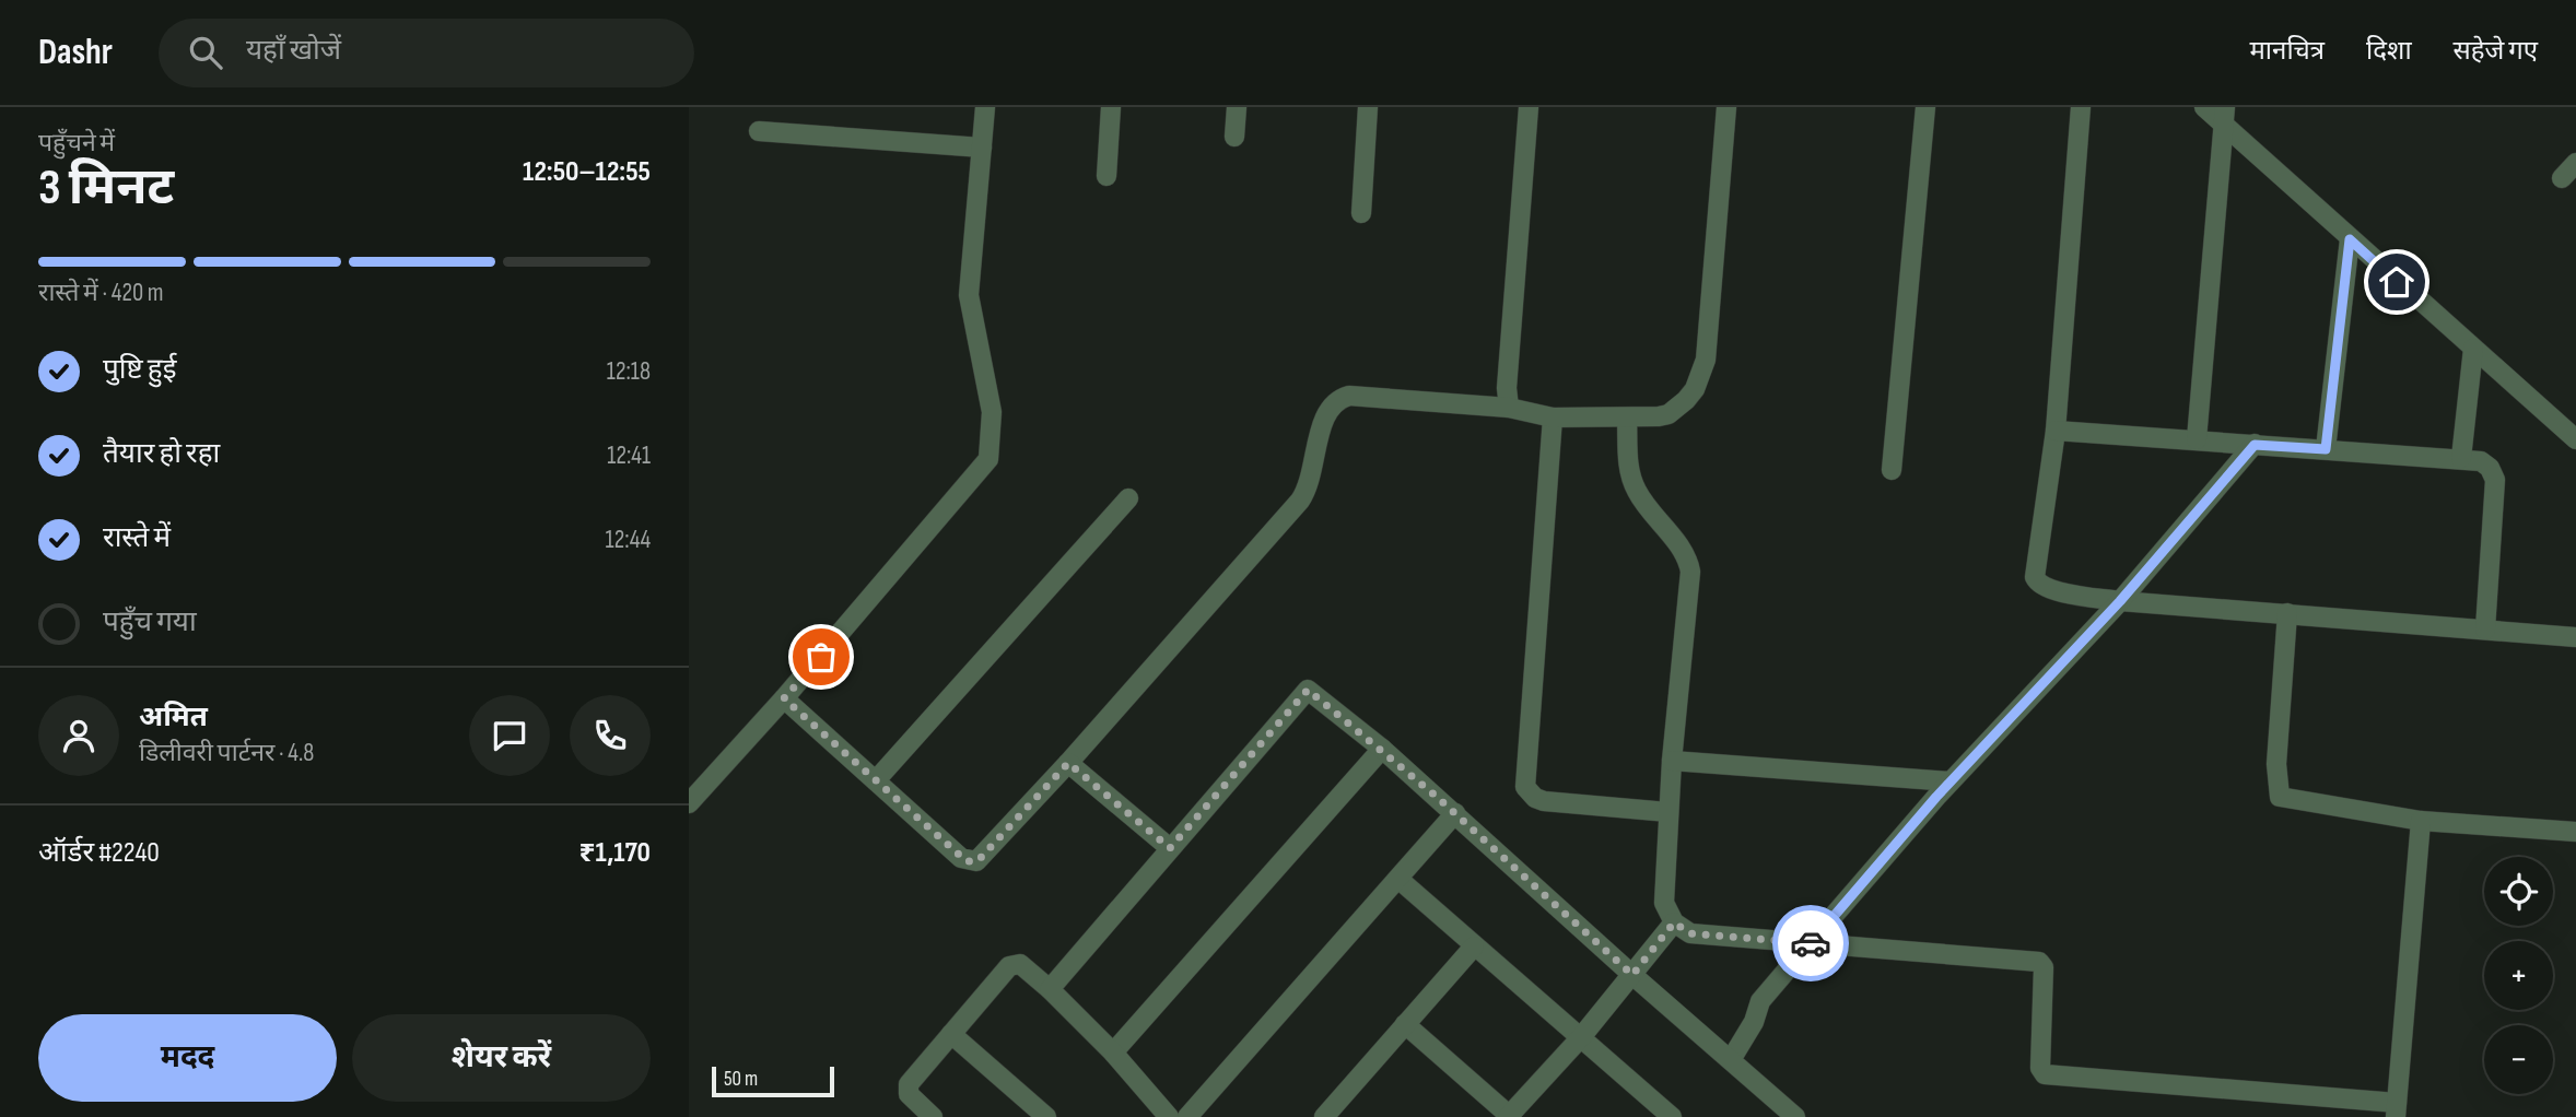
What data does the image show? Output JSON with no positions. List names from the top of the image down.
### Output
{
  "scale_bar": "50 m",
  "page": {
    "header": "Dashr",
    "search": "यहाँ खोजें",
    "nav": ["मानचित्र", "दिशा", "सहेजे गए"],
    "heading": ["3 मिनट", "पहुँचने में", "12:50–12:55"],
    "panel": [
      "अमित",
      "डिलीवरी पार्टनर · 4.8",
      "ऑर्डर #2240",
      "₹1,170"
    ],
    "bar": "रास्ते में · 420 m",
    "list": [
      ["पुष्टि हुई", "12:18"],
      ["तैयार हो रहा", "12:41"],
      ["रास्ते में", "12:44"],
      "पहुँच गया"
    ],
    "map_buttons": ["+", "−"],
    "buttons": ["मदद", "शेयर करें"],
    "scale": "50 m"
  }
}
